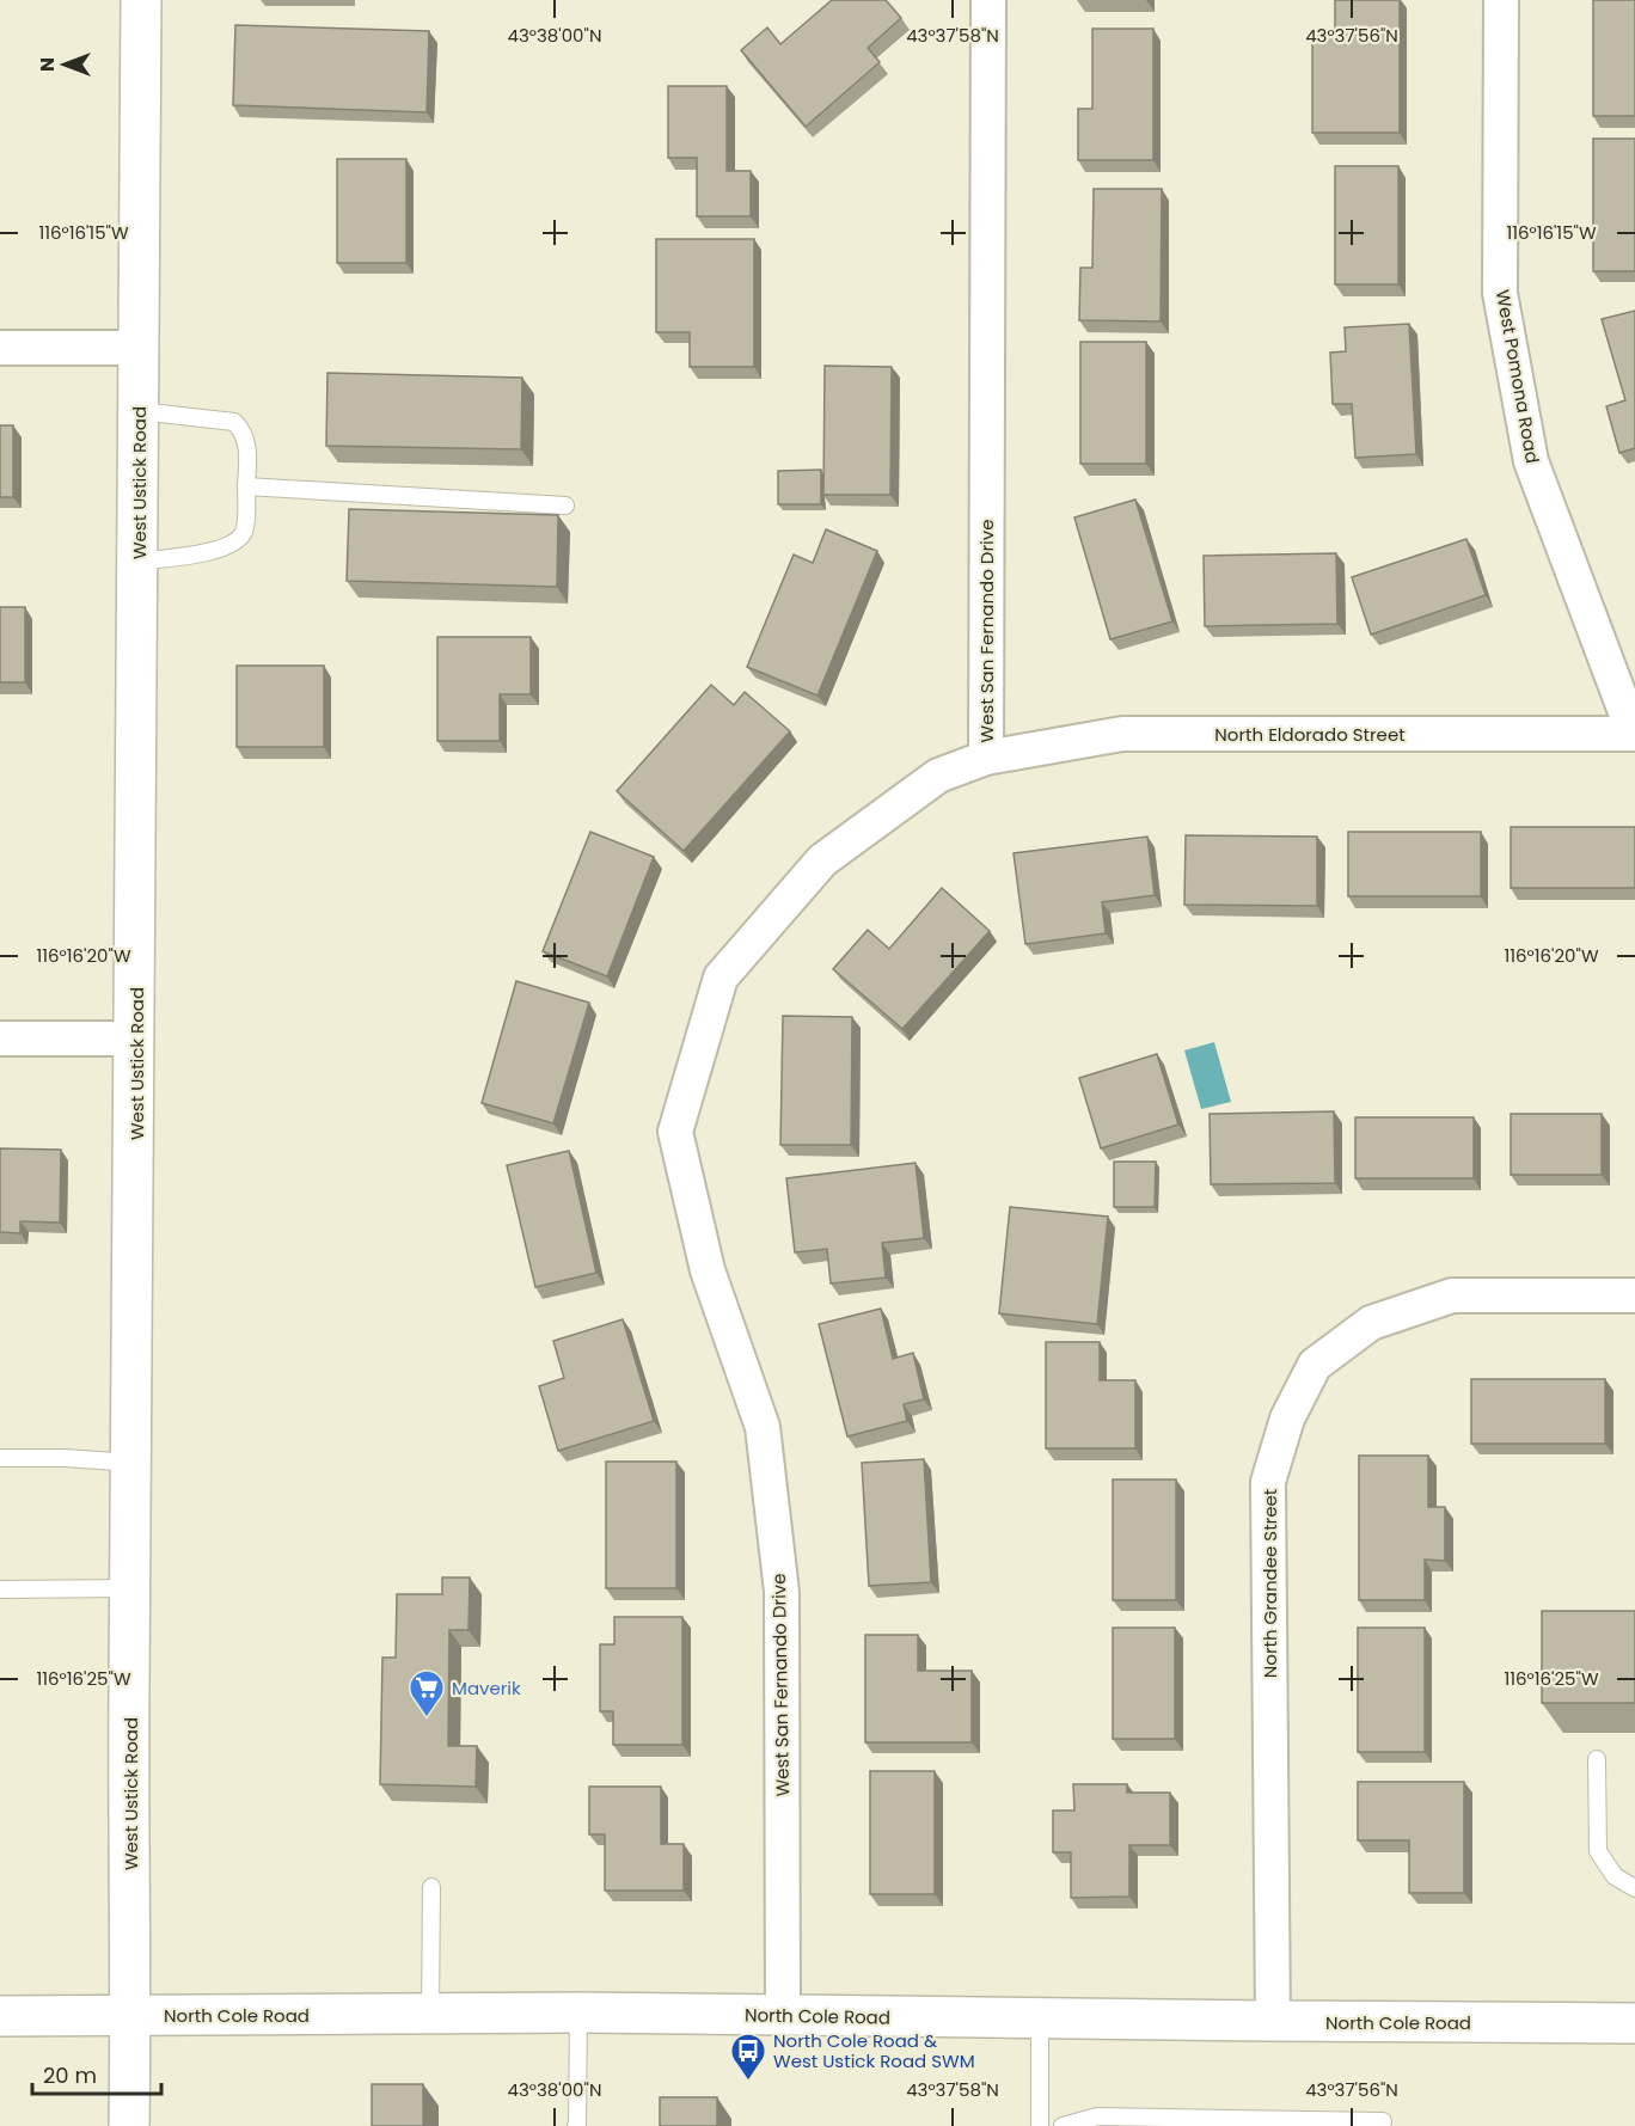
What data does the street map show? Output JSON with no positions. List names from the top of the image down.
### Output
{
  "streets": {
    "main road": ["West Ustick Road", "North Cole Road"],
    "street": [
      "West Pomona Road",
      "West San Fernando Drive",
      "North Eldorado Street",
      "North Grandee Street"
    ]
  },
  "crossings": [
    ["West Pomona Road", "North Eldorado Street"],
    ["West Ustick Road", "North Cole Road"],
    ["West San Fernando Drive", "North Eldorado Street"],
    ["West San Fernando Drive", "North Cole Road"],
    ["North Grandee Street", "North Cole Road"]
  ],
  "places": {
    "supermarket": ["Maverik"],
    "bus stop": ["North Cole Road & West Ustick Road SWM"]
  },
  "scale_bar": "20 m",
  "north": "left",
  "coordinates": [
    "43°38'00\"N",
    "43°37'58\"N",
    "43°37'56\"N",
    "116°16'15\"W",
    "116°16'20\"W",
    "116°16'25\"W"
  ]
}
